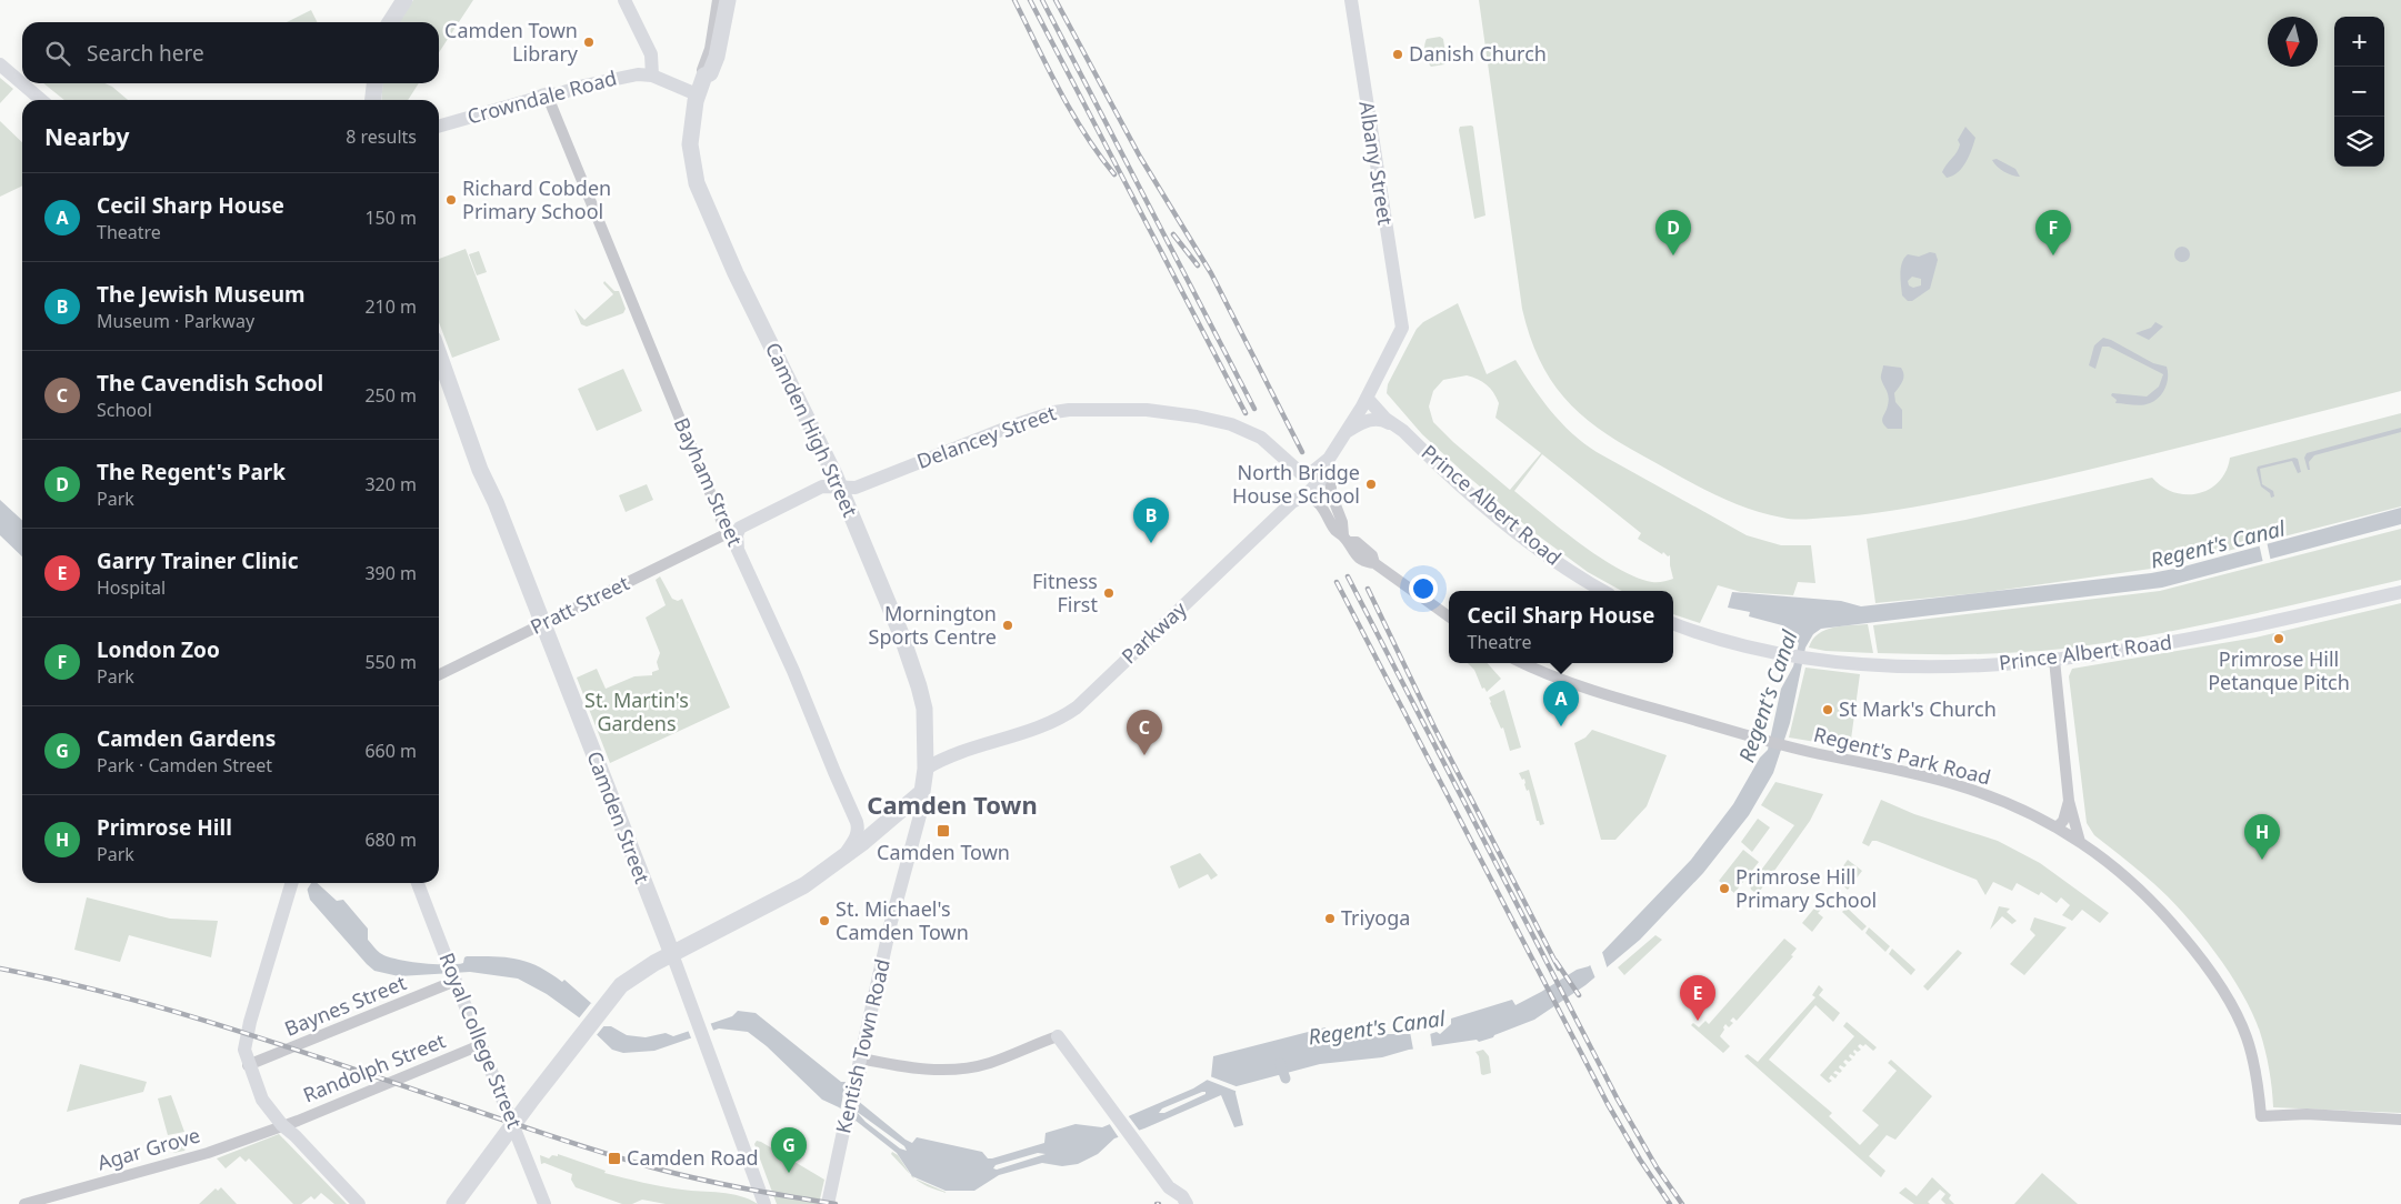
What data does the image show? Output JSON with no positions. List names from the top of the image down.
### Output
{
  "streets": {
    "highway": ["Camden High Street", "Camden Street"],
    "main road": [
      "Crowndale Road",
      "Albany Street",
      "Delancey Street",
      "Bayham Street",
      "Prince Albert Road",
      "Parkway",
      "Royal College Street",
      "Kentish Town Road"
    ],
    "street": [
      "Pratt Street",
      "Regent's Park Road",
      "Baynes Street",
      "Randolph Street",
      "Agar Grove"
    ]
  },
  "crossings": [
    ["Crowndale Road", "Bayham Street"],
    ["Albany Street", "Parkway"],
    ["Camden High Street", "Delancey Street"],
    ["Camden High Street", "Parkway"],
    ["Delancey Street", "Parkway"],
    ["Bayham Street", "Pratt Street"],
    ["Prince Albert Road", "Parkway"],
    ["Pratt Street", "Camden Street"],
    ["Baynes Street", "Royal College Street"],
    ["Royal College Street", "Randolph Street"],
    ["Randolph Street", "Agar Grove"]
  ],
  "districts": ["Camden Town"],
  "water": ["Regent's Canal"],
  "parks": ["St. Martin's Gardens"],
  "places": {
    "other": [
      "Camden Town Library",
      "Danish Church",
      "Richard Cobden Primary School",
      "North Bridge House School",
      "Fitness First",
      "Mornington Sports Centre",
      "Primrose Hill Petanque Pitch",
      "St Mark's Church",
      "Primrose Hill Primary School",
      "Triyoga",
      "St. Michael's Camden Town"
    ],
    "transit": ["Camden Town", "Camden Road"]
  },
  "north": "bottom",
  "page": {
    "map_buttons": ["+", "−"],
    "search": "Search here",
    "heading": ["Nearby", "8 results"],
    "list": [
      {
        "mark": "A",
        "name": "Cecil Sharp House",
        "note": "Theatre",
        "value": "150 m"
      },
      {
        "mark": "B",
        "name": "The Jewish Museum",
        "note": "Museum · Parkway",
        "value": "210 m"
      },
      {
        "mark": "C",
        "name": "The Cavendish School",
        "note": "School",
        "value": "250 m"
      },
      {
        "mark": "D",
        "name": "The Regent's Park",
        "note": "Park",
        "value": "320 m"
      },
      {
        "mark": "E",
        "name": "Garry Trainer Clinic",
        "note": "Hospital",
        "value": "390 m"
      },
      {
        "mark": "F",
        "name": "London Zoo",
        "note": "Park",
        "value": "550 m"
      },
      {
        "mark": "G",
        "name": "Camden Gardens",
        "note": "Park · Camden Street",
        "value": "660 m"
      },
      {
        "mark": "H",
        "name": "Primrose Hill",
        "note": "Park",
        "value": "680 m"
      }
    ],
    "pins": [
      "D",
      "F",
      "B",
      "A",
      "C",
      "H",
      "E",
      "G"
    ],
    "popup": ["Cecil Sharp House", "Theatre"]
  }
}
